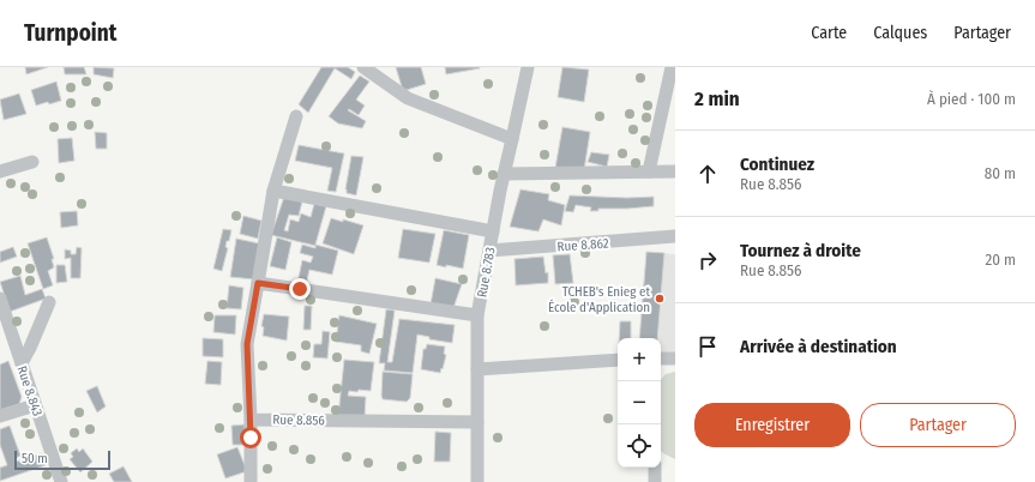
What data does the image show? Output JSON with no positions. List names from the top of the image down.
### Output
{
  "streets": {
    "street": [
      "Rue 8.862",
      "Rue 8.783",
      "Rue 8.843",
      "Rue 8.856"
    ]
  },
  "crossings": [
    ["Rue 8.862", "Rue 8.783"],
    ["Rue 8.783", "Rue 8.856"]
  ],
  "places": ["TCHEB's Enieg et École d'Application"],
  "scale_bar": "50 m",
  "page": {
    "header": "Turnpoint",
    "nav": ["Carte", "Calques", "Partager"],
    "heading": ["2 min", "À pied · 100 m"],
    "list": [
      ["Continuez", "Rue 8.856", "80 m"],
      ["Tournez à droite", "Rue 8.856", "20 m"],
      "Arrivée à destination"
    ],
    "map_buttons": ["+", "−"],
    "buttons": ["Enregistrer", "Partager"],
    "scale": "50 m"
  }
}
